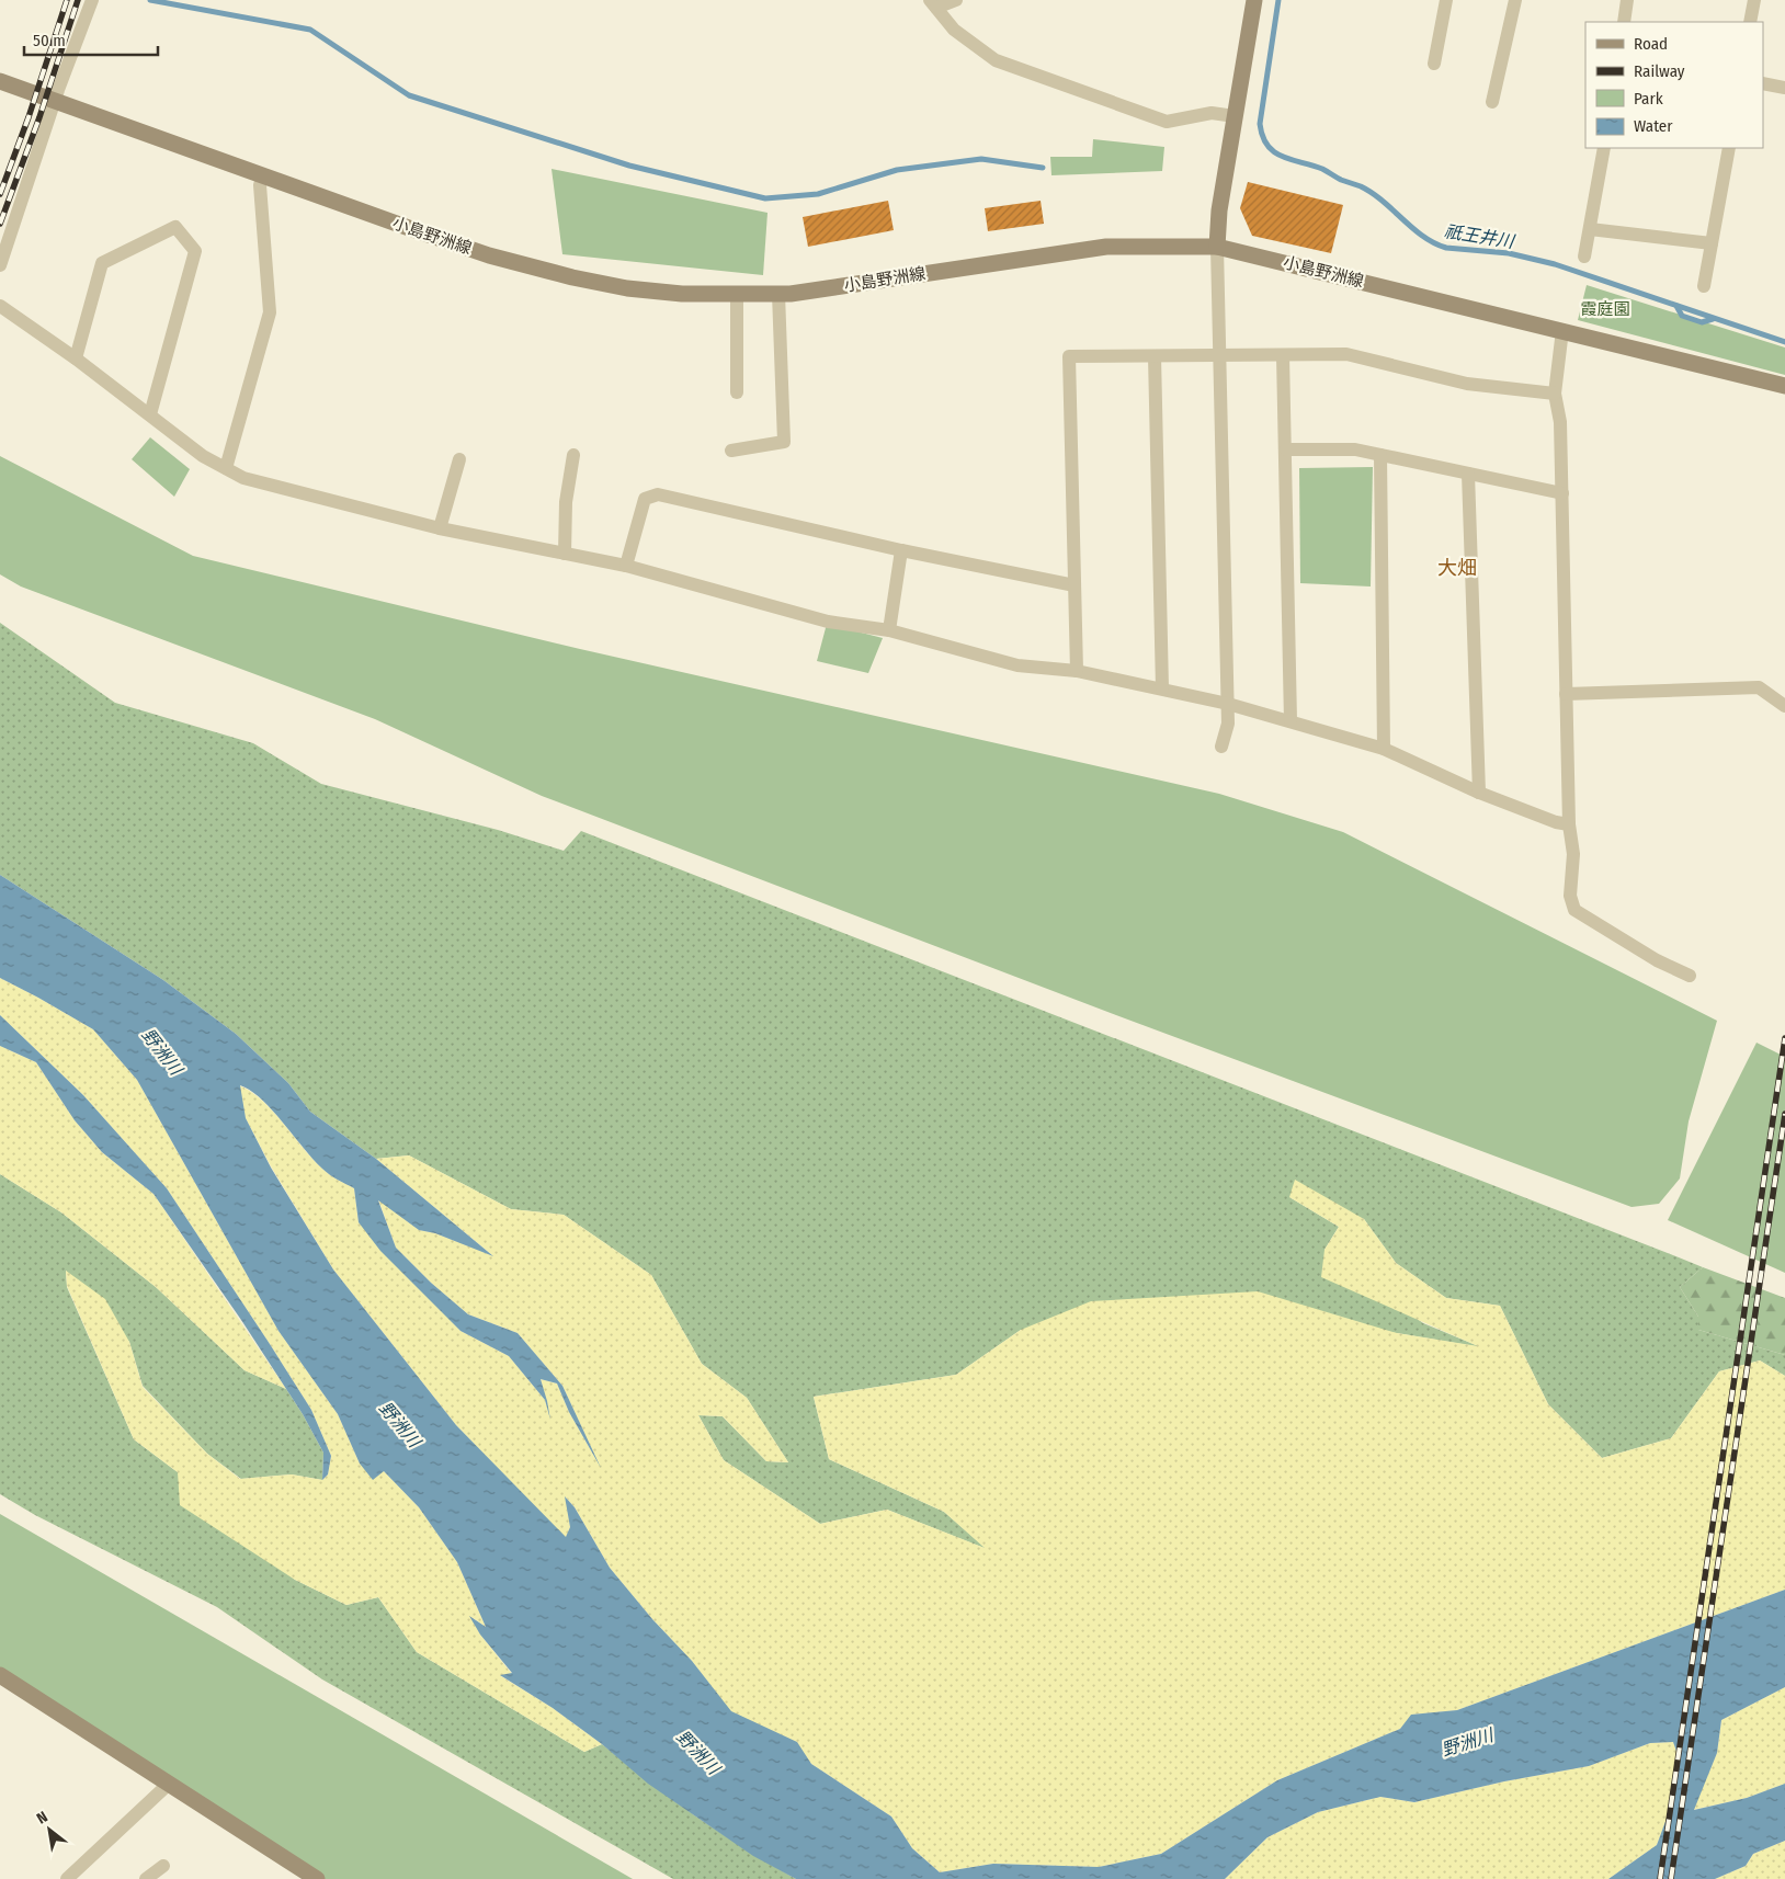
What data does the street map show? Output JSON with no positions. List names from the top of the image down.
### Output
{
  "streets": {
    "main road": ["小島野洲線"]
  },
  "districts": ["大畑"],
  "water": ["祇王井川", "野洲川"],
  "parks": ["霞庭園"],
  "legend": [
    "Road",
    "Railway",
    "Park",
    "Water"
  ],
  "scale_bar": "50 m",
  "north": "top left"
}
